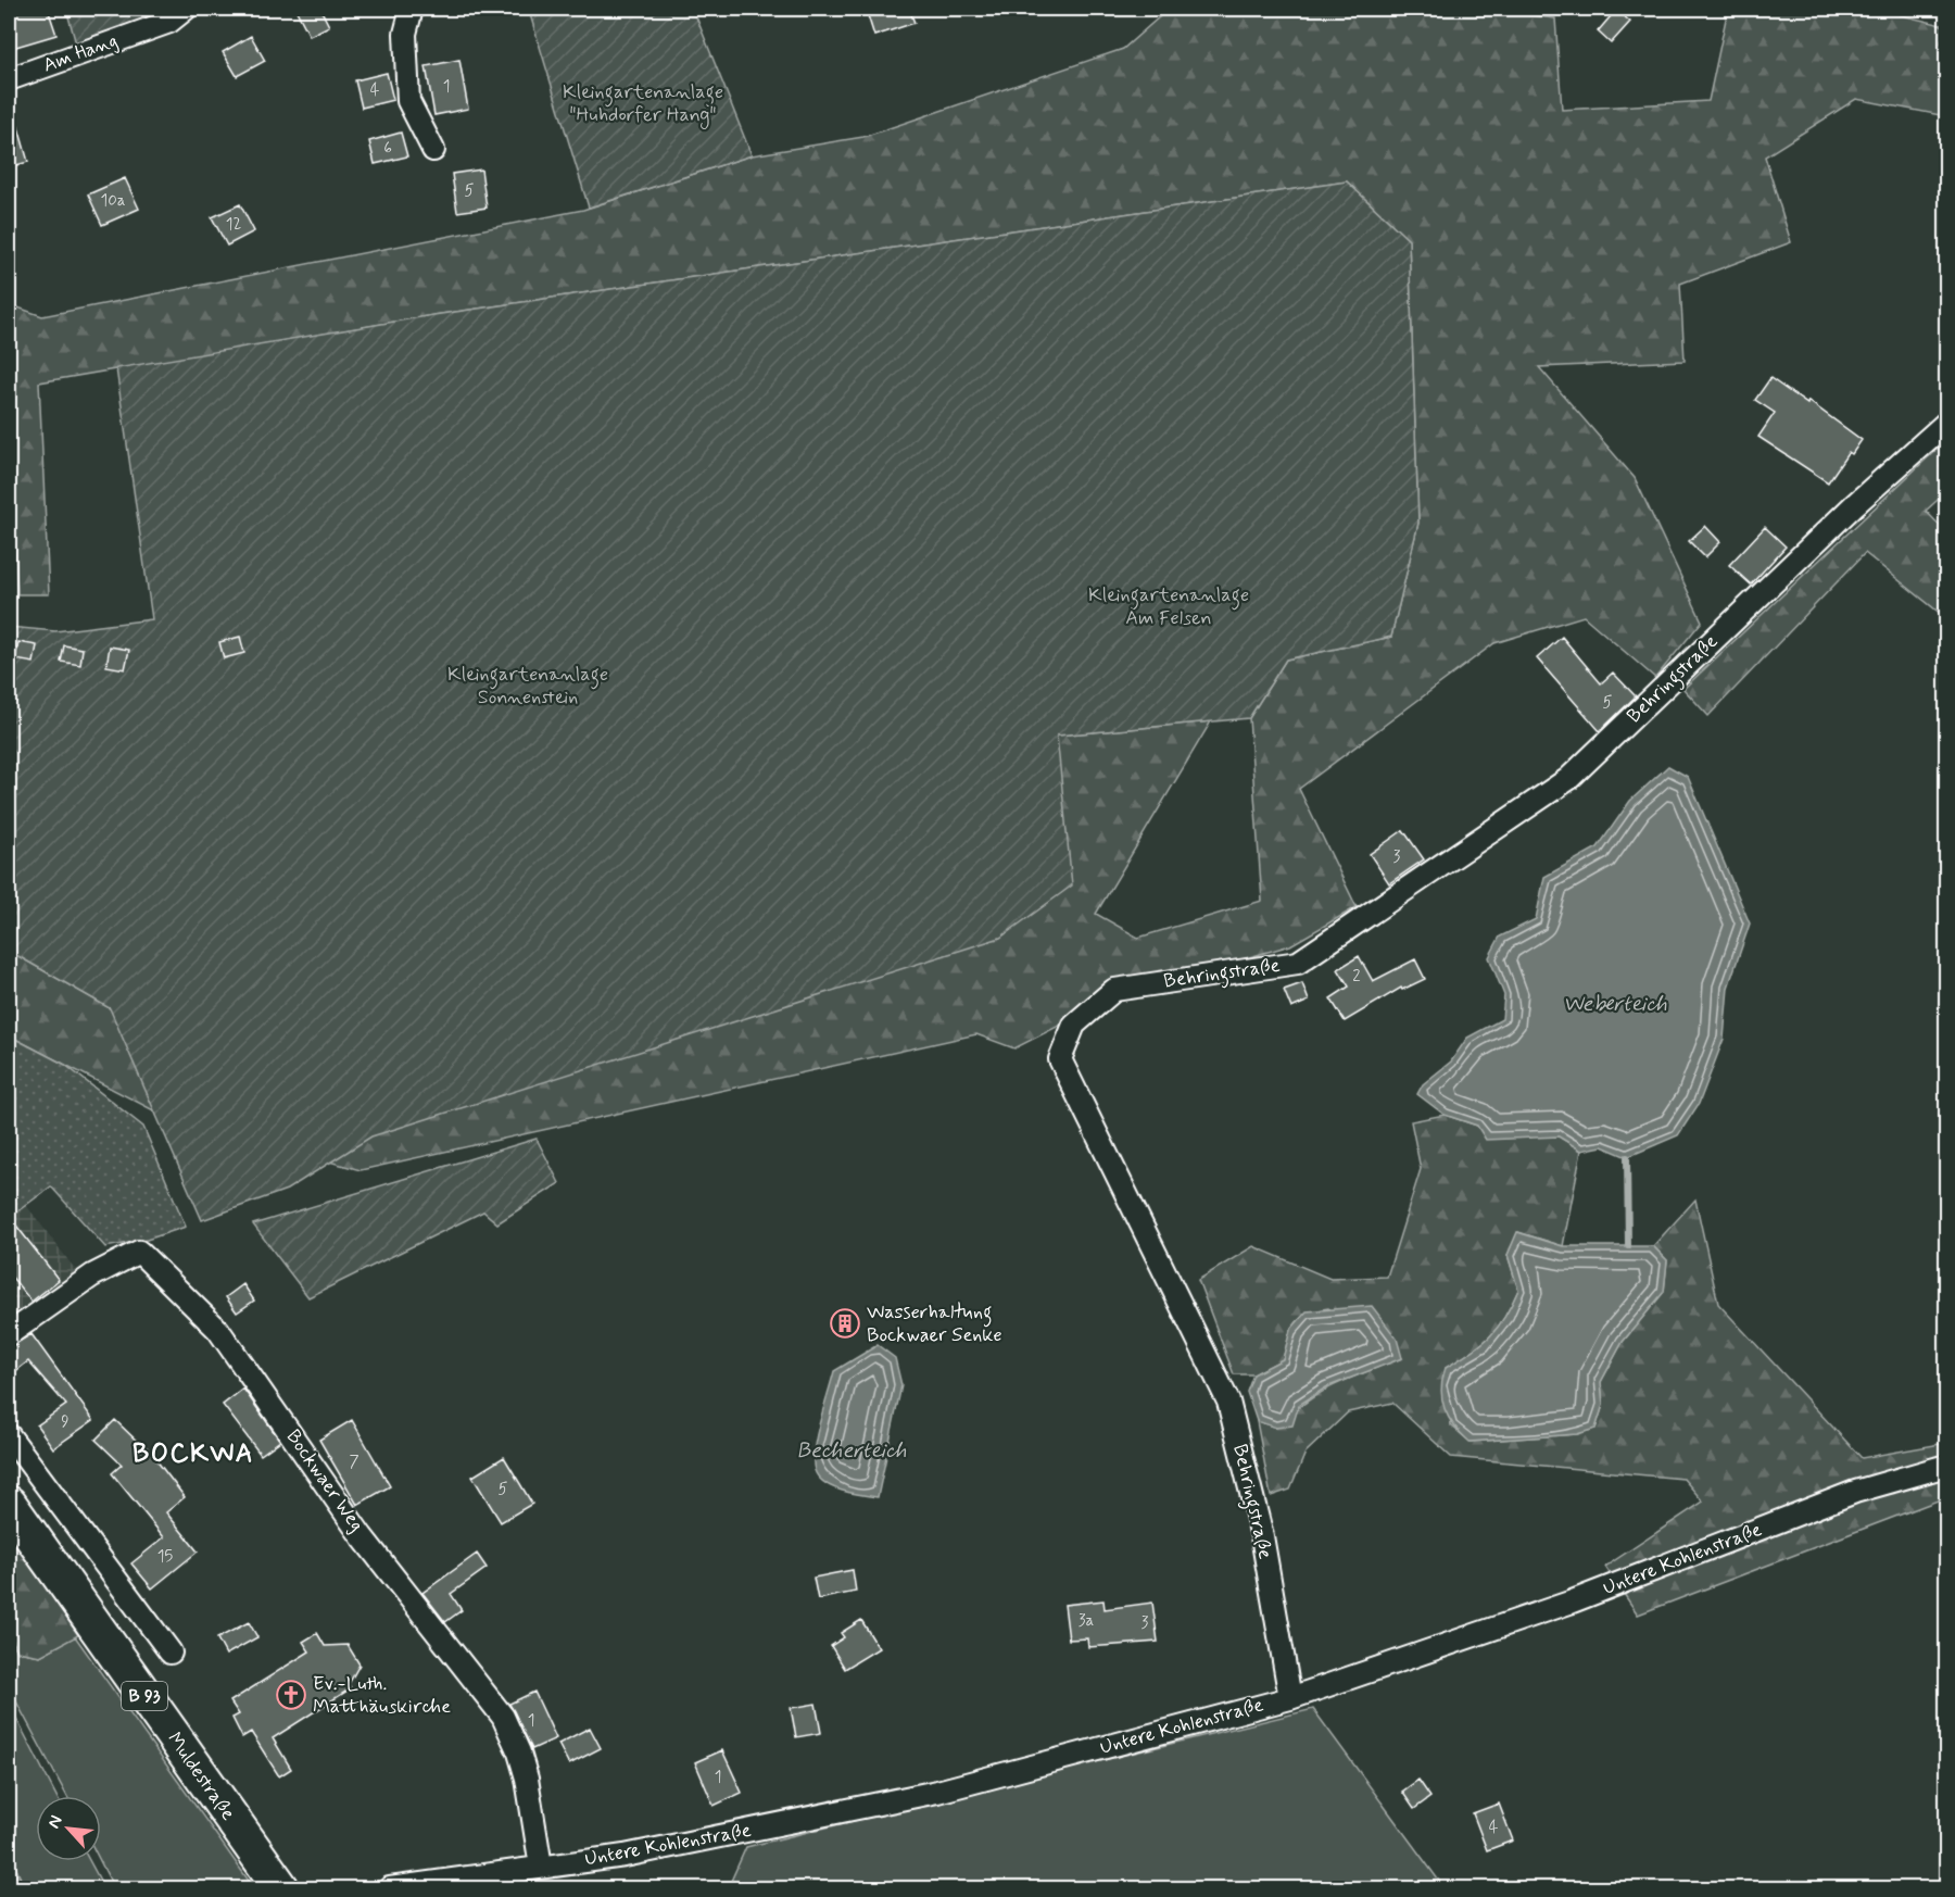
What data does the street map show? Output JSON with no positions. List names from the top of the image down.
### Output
{
  "streets": {
    "main road": ["B 93", "Muldestraße"],
    "street": [
      "Am Hang",
      "Behringstraße",
      "Bockwaer Weg",
      "Untere Kohlenstraße"
    ]
  },
  "crossings": [
    ["Behringstraße", "Untere Kohlenstraße"],
    ["Bockwaer Weg", "Untere Kohlenstraße"]
  ],
  "districts": ["BOCKWA"],
  "water": ["Weberteich", "Becherteich"],
  "parks": ["Kleingartenanlage \"Huhdorfer Hang\"", "Kleingartenanlage Am Felsen", "Kleingartenanlage Sonnenstein"],
  "places": {
    "building": ["Wasserhaltung Bockwaer Senke"],
    "church": ["Ev.-Luth. Matthäuskirche"]
  },
  "house_numbers": [
    "1",
    "4",
    "6",
    "5",
    "10a",
    "12",
    "5",
    "3",
    "2",
    "9",
    "7",
    "5",
    "15",
    "3a",
    "3",
    "1",
    "1",
    "4"
  ],
  "north": "top left"
}
